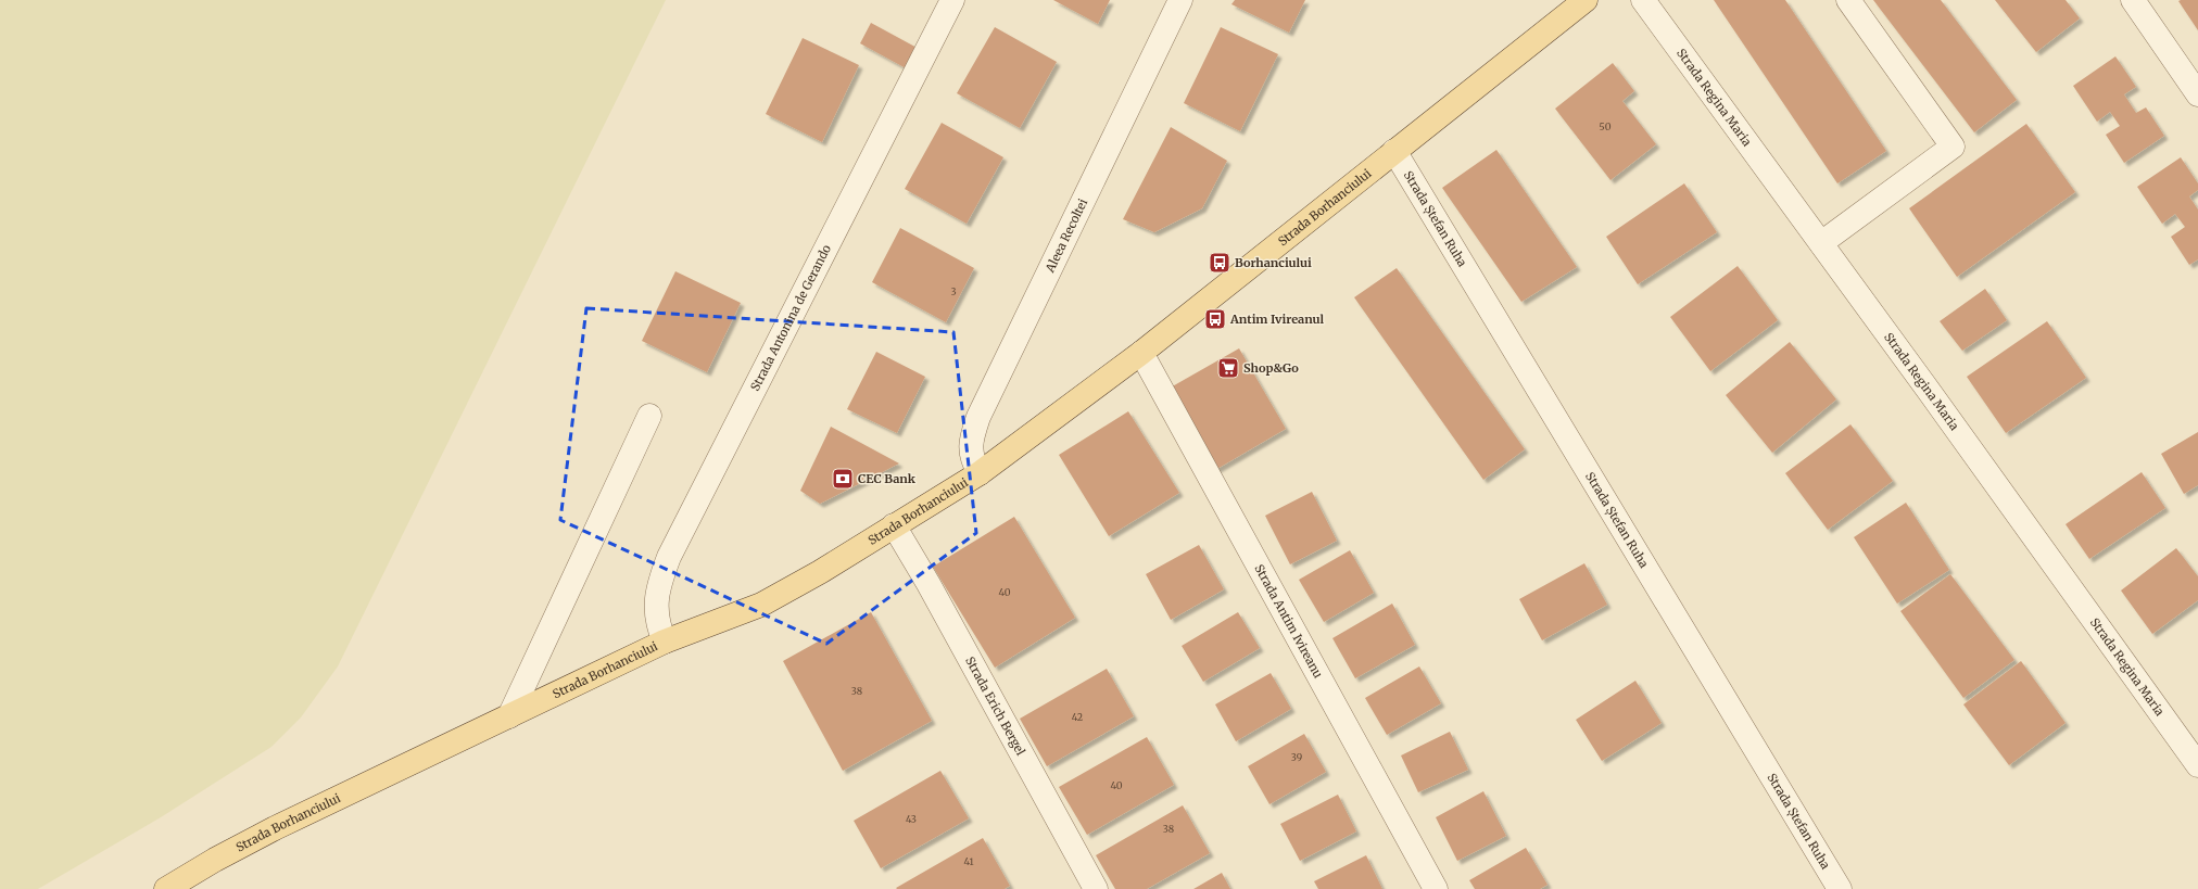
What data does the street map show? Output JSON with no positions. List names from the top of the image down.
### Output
{
  "streets": {
    "main road": ["Strada Borhanciului"],
    "street": [
      "Strada Regina Maria",
      "Strada Ștefan Ruha",
      "Aleea Recoltei",
      "Strada Antonina de Gerando",
      "Strada Antim Ivireanu",
      "Strada Erich Bergel"
    ]
  },
  "crossings": [
    ["Strada Borhanciului", "Strada Ștefan Ruha"],
    ["Strada Borhanciului", "Aleea Recoltei"],
    ["Strada Borhanciului", "Strada Antonina de Gerando"],
    ["Strada Borhanciului", "Strada Antim Ivireanu"],
    ["Strada Borhanciului", "Strada Erich Bergel"]
  ],
  "places": {
    "bus stop": ["Borhanciului", "Antim Ivireanul"],
    "supermarket": ["Shop&Go"],
    "bank": ["CEC Bank"]
  },
  "house_numbers": [
    "50",
    "3",
    "40",
    "38",
    "42",
    "39",
    "40",
    "43",
    "38",
    "41"
  ]
}
